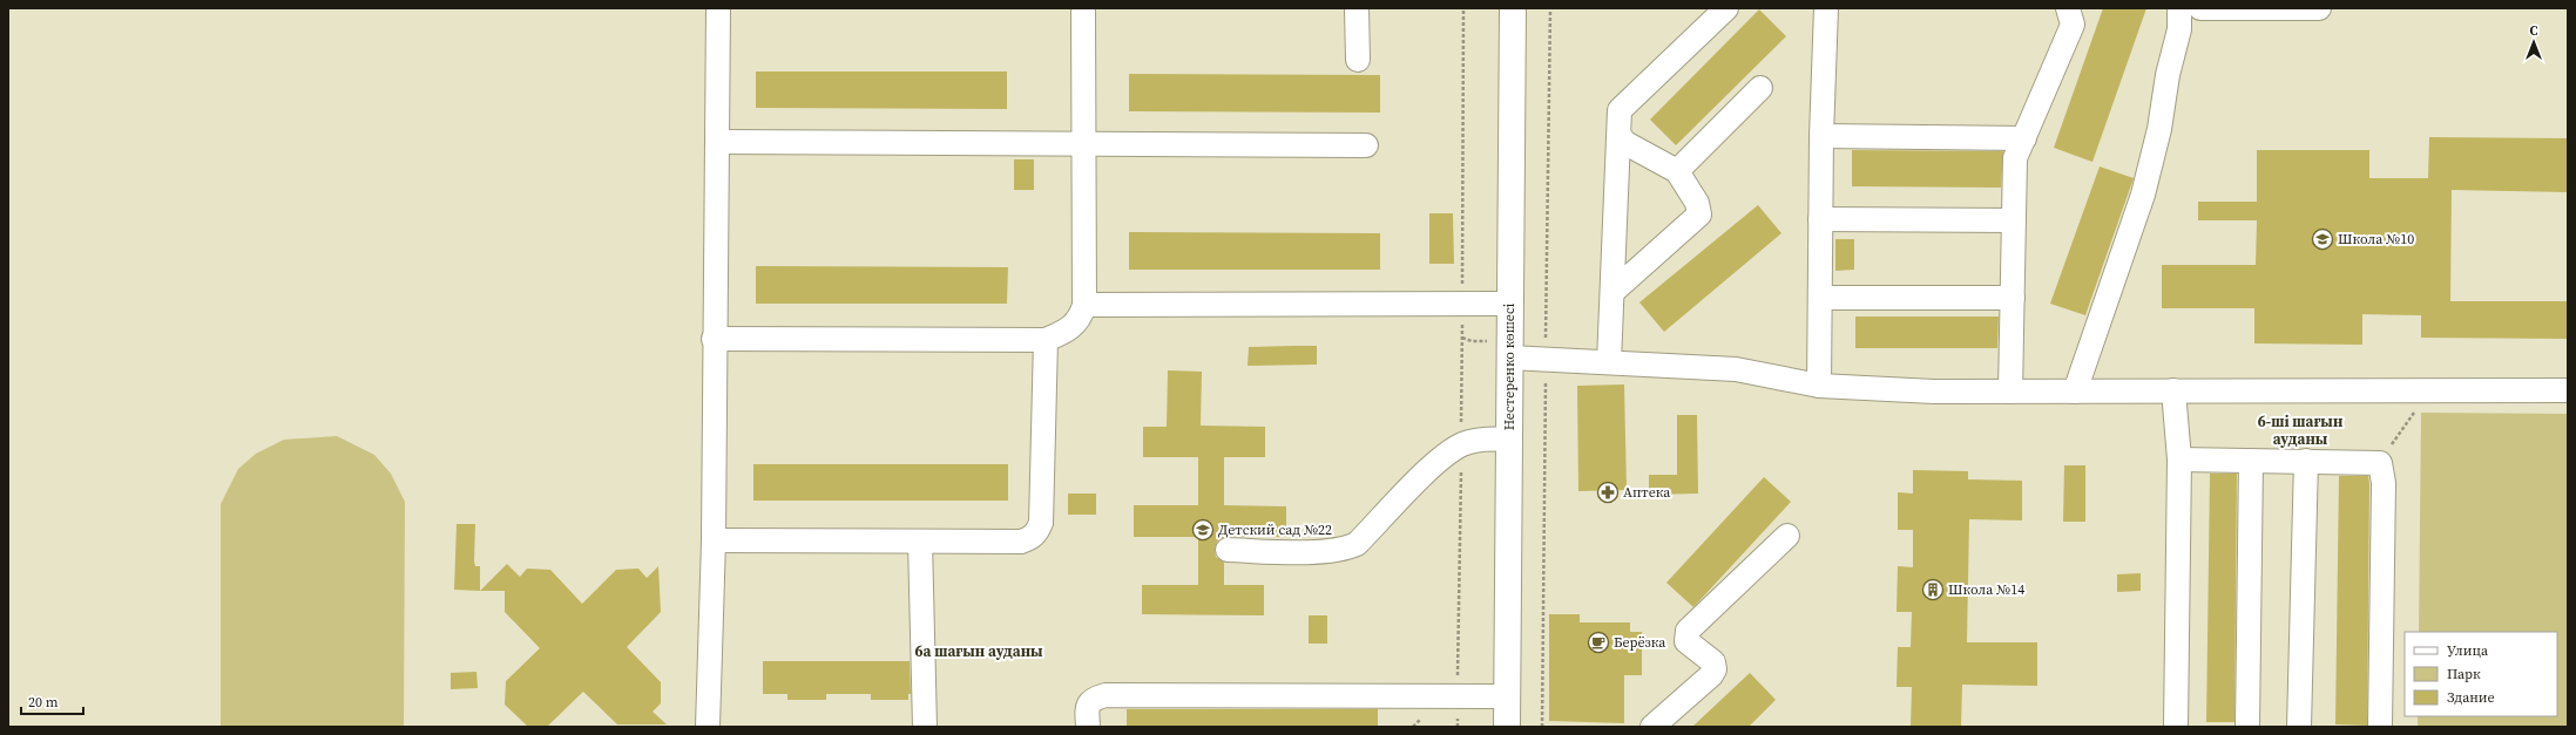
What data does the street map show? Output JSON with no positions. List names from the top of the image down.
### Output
{
  "streets": {
    "main road": ["Нестеренко көшесі"]
  },
  "districts": ["6-ші шағын ауданы", "6а шағын ауданы"],
  "places": {
    "school or university": ["Школа №10", "Детский сад №22"],
    "pharmacy": ["Аптека"],
    "building": ["Школа №14"],
    "cafe": ["Берёзка"]
  },
  "legend": ["Улица", "Парк", "Здание"],
  "scale_bar": "20 m",
  "north": "top"
}
